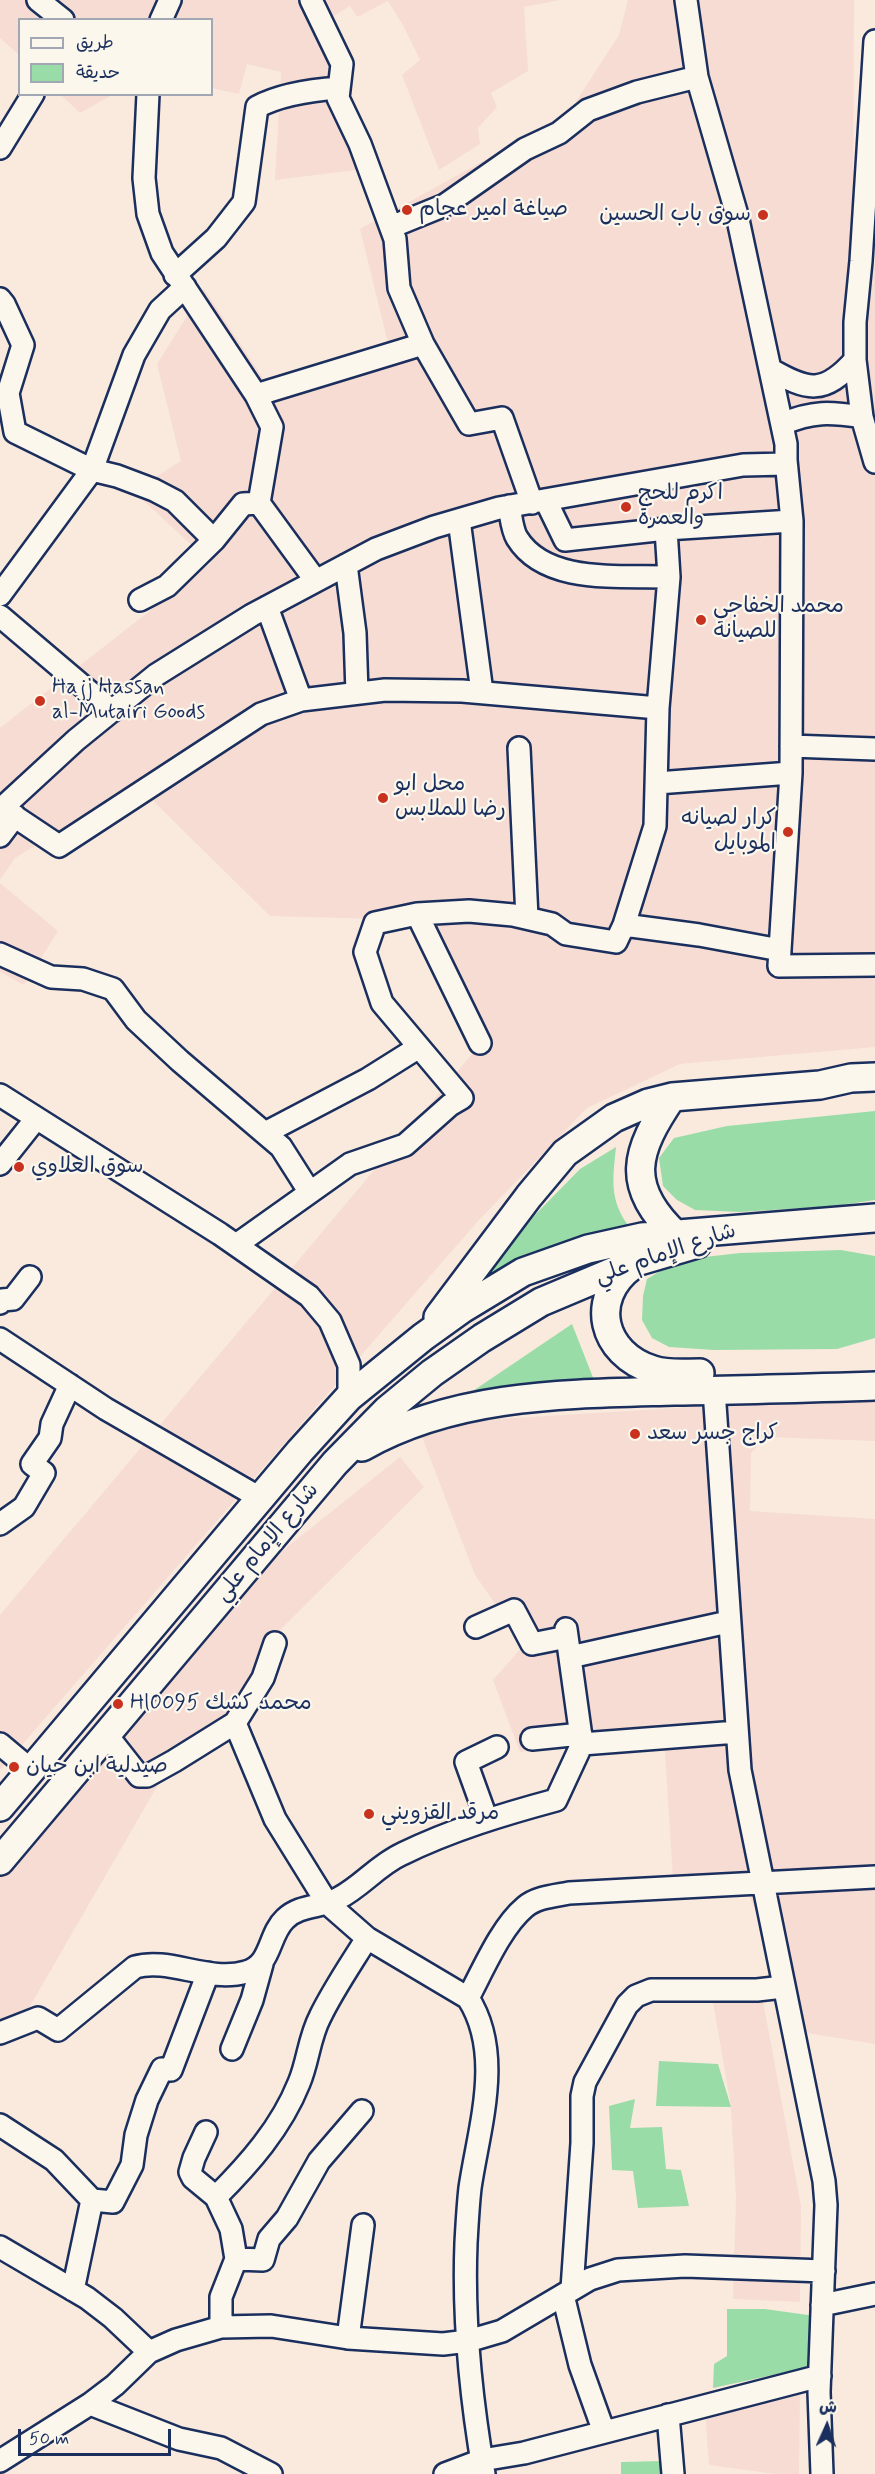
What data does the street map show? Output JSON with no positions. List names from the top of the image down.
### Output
{
  "streets": {
    "main road": ["شارع الإمام علي"]
  },
  "places": [
    "صياغة امير عجام",
    "سوق باب الحسين",
    "اكرم للحج والعمرة",
    "محمد الخفاجي للصيانه",
    "Hajj Hassan al-Mutairi Goods",
    "محل ابو رضا للملابس",
    "كرار لصيانه الموبايل",
    "سوق العلاوي",
    "كراج جسر سعد",
    "Hl0095 محمد كشك",
    "صيدلية ابن حيان",
    "مرقد القزويني"
  ],
  "legend": ["طريق", "حديقة"],
  "scale_bar": "50 m",
  "north": "top"
}
